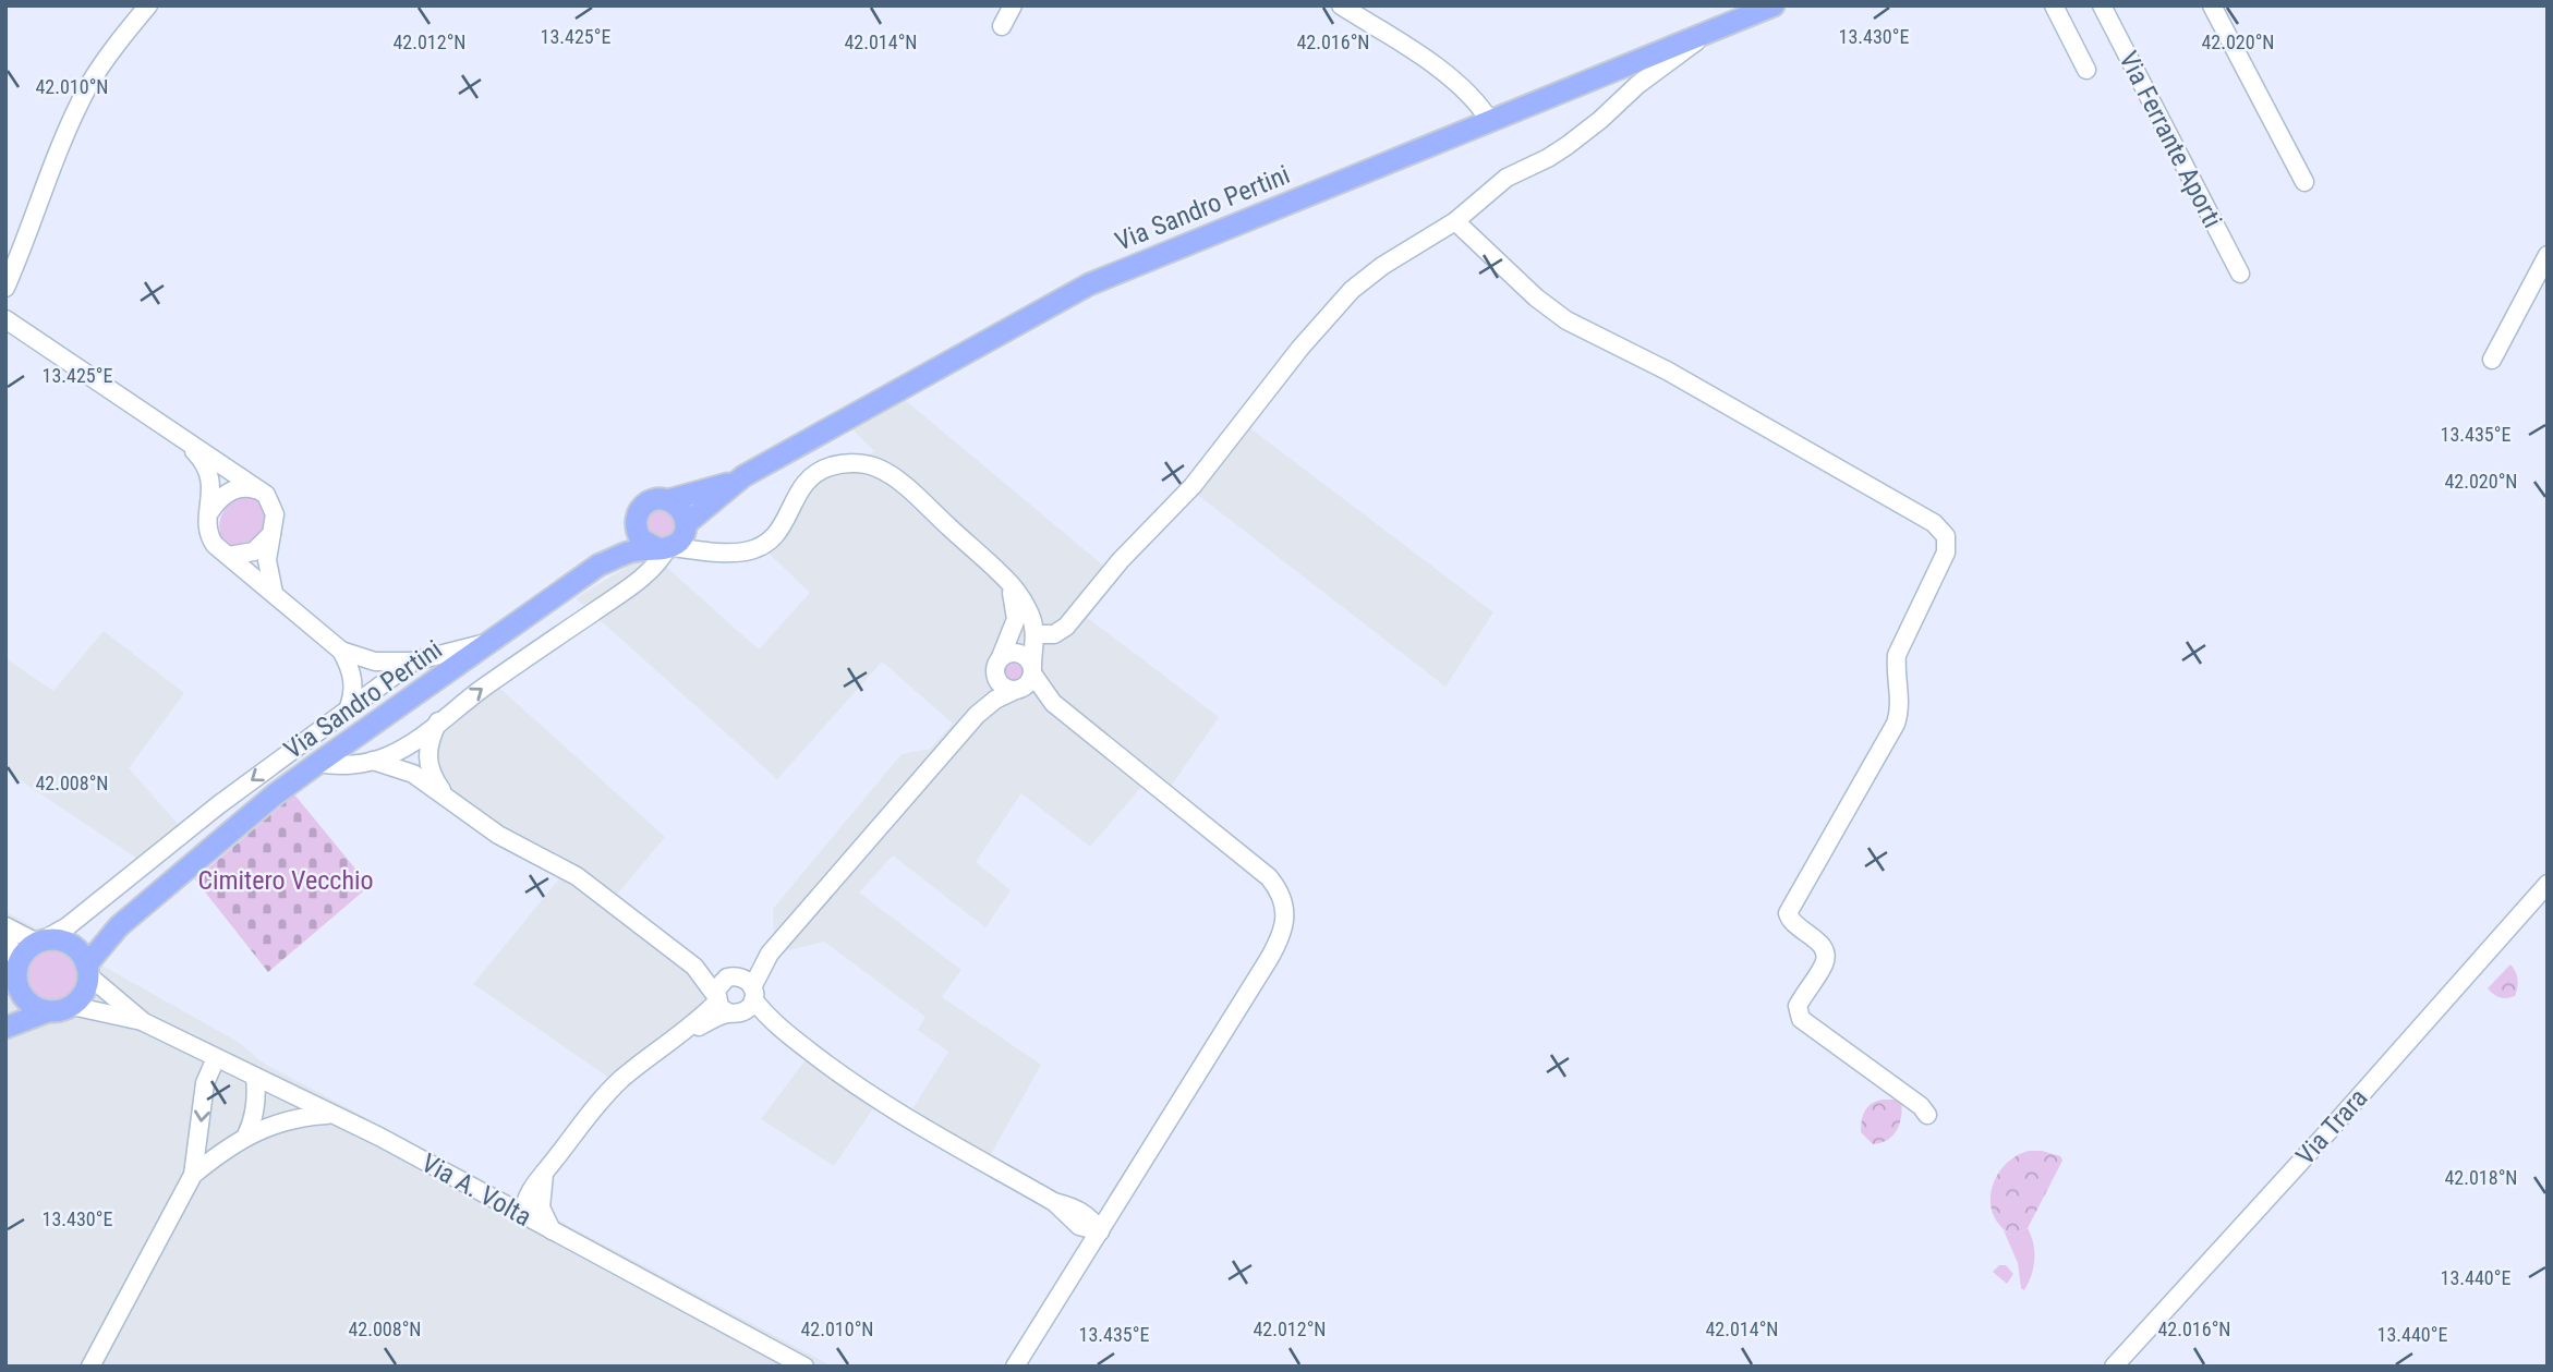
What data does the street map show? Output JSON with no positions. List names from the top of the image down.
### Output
{
  "streets": {
    "main road": ["Via Sandro Pertini"],
    "street": ["Via Ferrante Aporti", "Via Trara", "Via A. Volta"]
  },
  "crossings": [
    ["Via Sandro Pertini", "Via A. Volta"]
  ],
  "parks": ["Cimitero Vecchio"],
  "coordinates": [
    "13.425°E",
    "13.430°E",
    "42.012°N",
    "42.014°N",
    "42.016°N",
    "42.020°N",
    "42.010°N",
    "13.435°E",
    "42.008°N",
    "42.018°N",
    "13.440°E"
  ]
}
